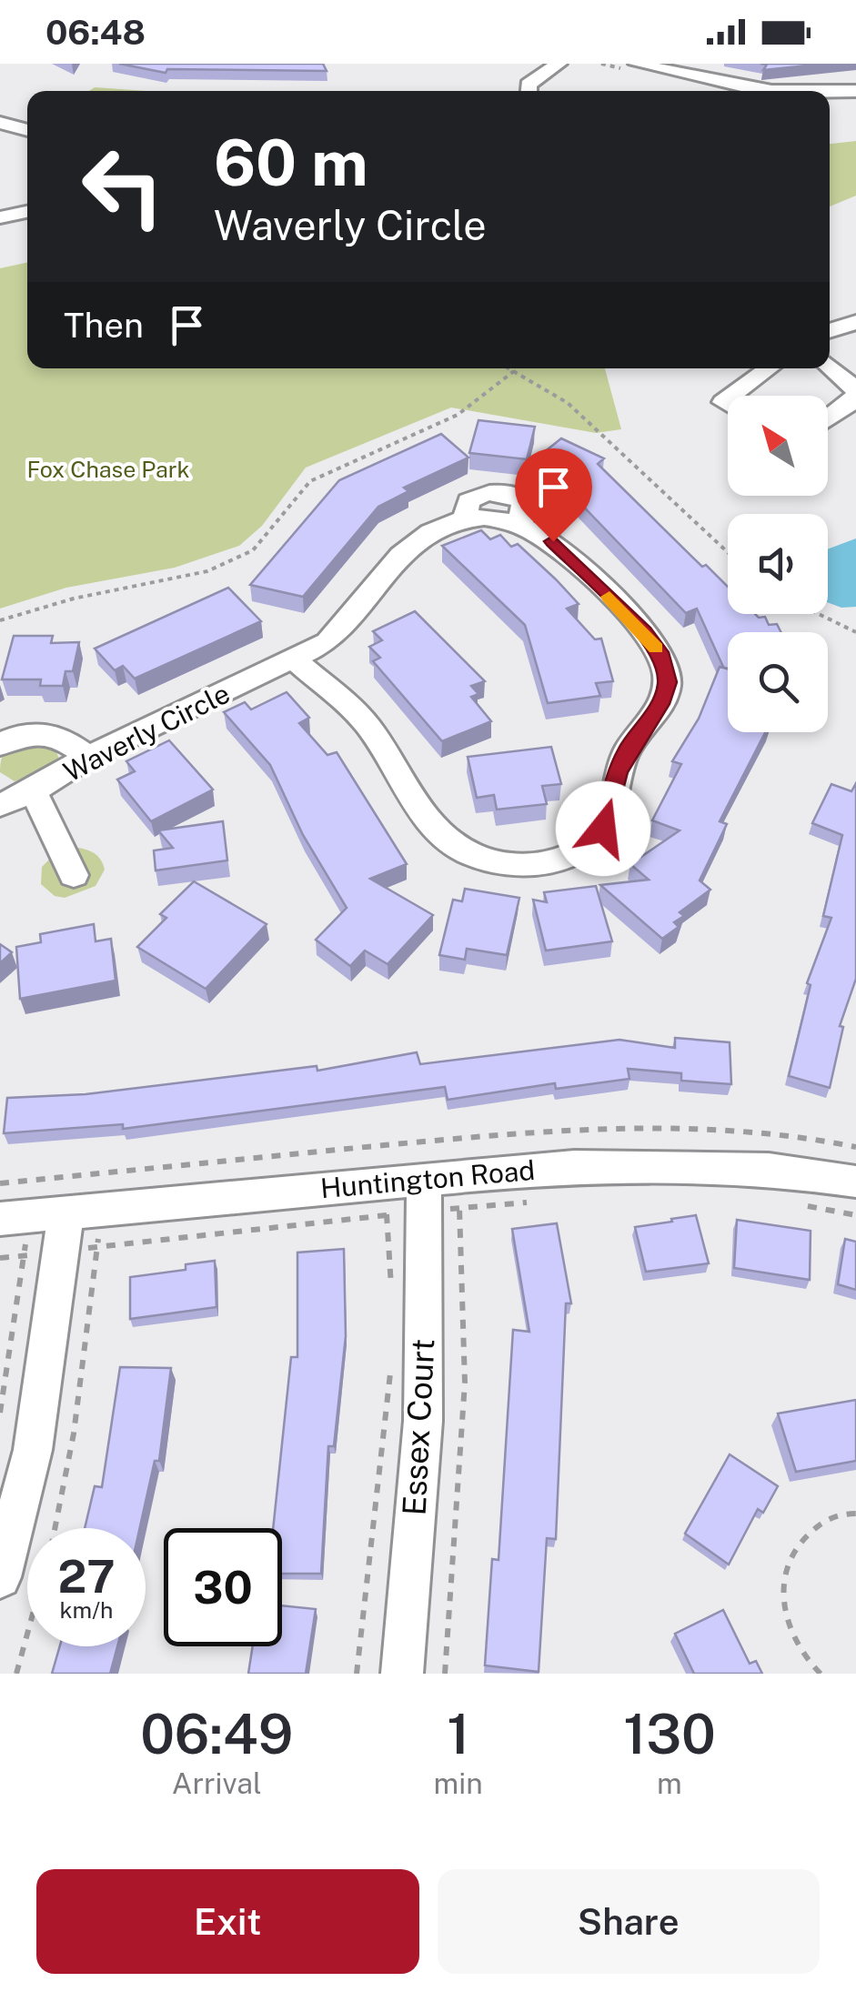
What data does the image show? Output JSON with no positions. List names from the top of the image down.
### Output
{
  "streets": {
    "street": ["Waverly Circle", "Huntington Road", "Essex Court"]
  },
  "crossings": [
    ["Huntington Road", "Essex Court"]
  ],
  "parks": ["Fox Chase Park"],
  "north": "top left",
  "page": {
    "status": "06:48",
    "turn": ["60 m", "Waverly Circle"],
    "then": "Then",
    "speed": "27 km/h",
    "limit": "30",
    "eta": [
      "06:49",
      "Arrival",
      "1",
      "min",
      "130",
      "m"
    ],
    "buttons": ["Exit", "Share"]
  }
}
